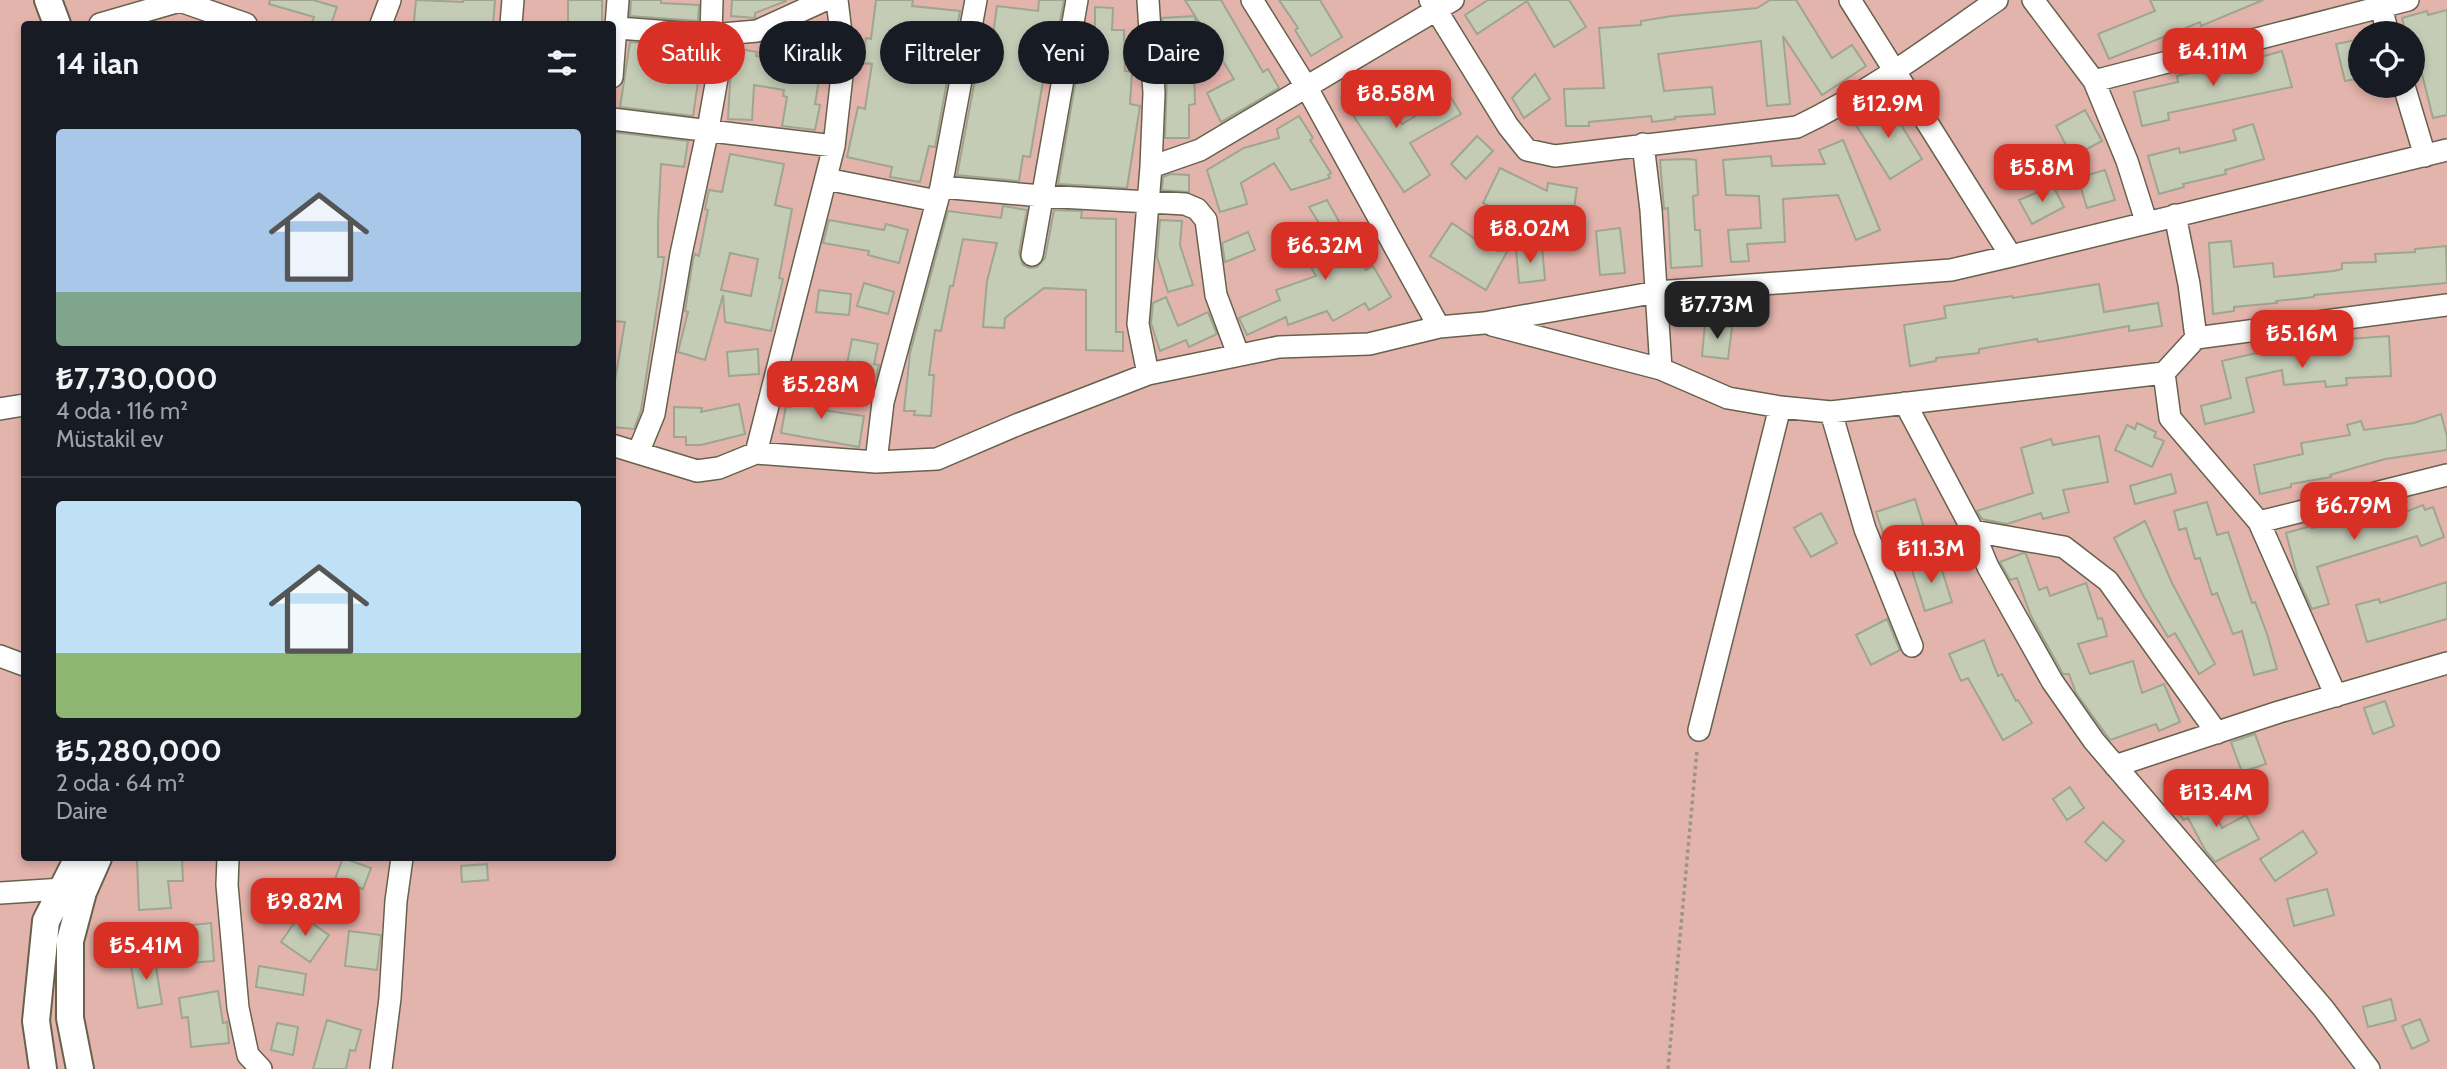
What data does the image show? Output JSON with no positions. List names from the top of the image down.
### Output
{
  "page": {
    "chip": [
      "Satılık",
      "Kiralık",
      "Filtreler",
      "Yeni",
      "Daire"
    ],
    "heading": "14 ilan",
    "price": [
      "₺4.11M",
      "₺8.58M",
      "₺12.9M",
      "₺5.8M",
      "₺8.02M",
      "₺6.32M",
      "₺7.73M",
      "₺5.16M",
      "₺5.28M",
      "₺6.79M",
      "₺11.3M",
      "₺13.4M",
      "₺9.82M",
      "₺5.41M"
    ],
    "list": [
      {
        "name": "₺7,730,000",
        "note": "4 oda · 116 m² · Müstakil ev"
      },
      {
        "name": "₺5,280,000",
        "note": "2 oda · 64 m² · Daire"
      }
    ]
  }
}
